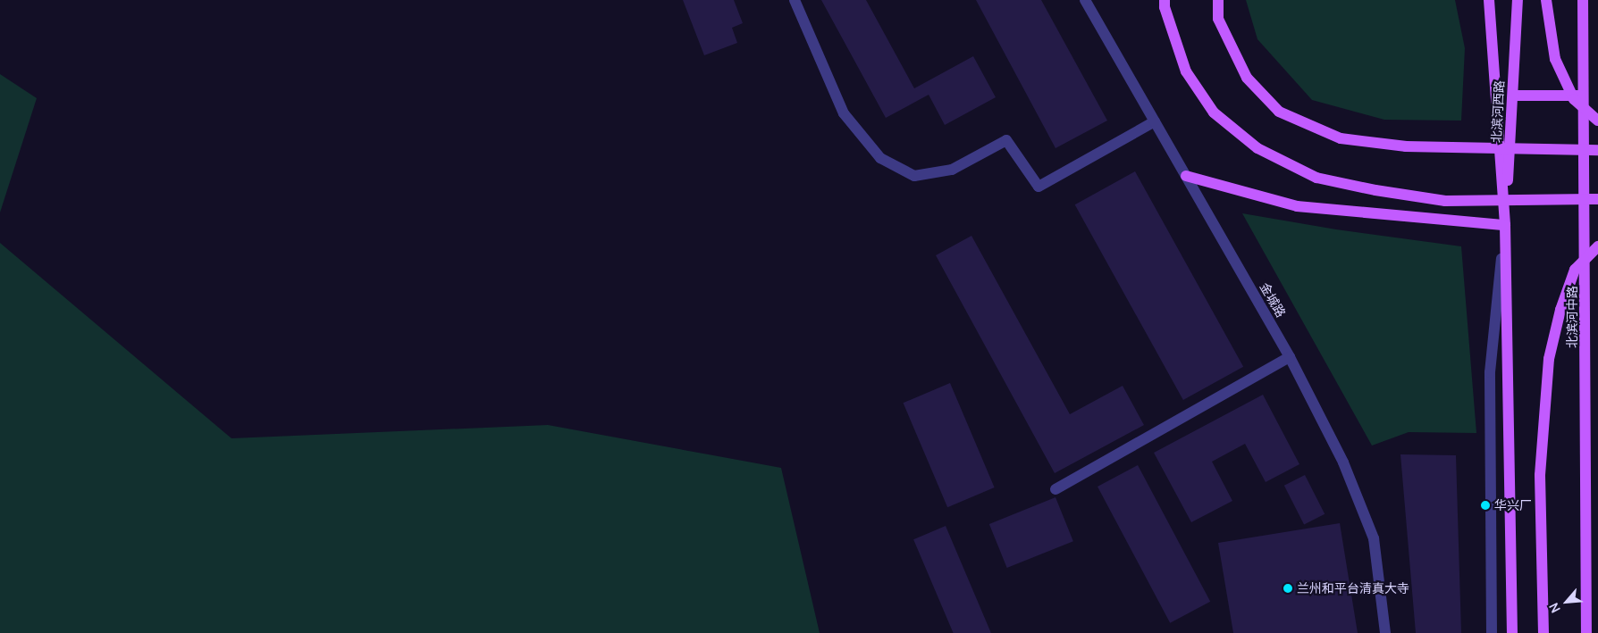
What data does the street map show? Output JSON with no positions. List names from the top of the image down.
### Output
{
  "streets": {
    "main road": ["北滨河西路", "北滨河中路"],
    "street": ["金城路"]
  },
  "places": ["华兴厂", "兰州和平台清真大寺"],
  "north": "bottom left"
}
